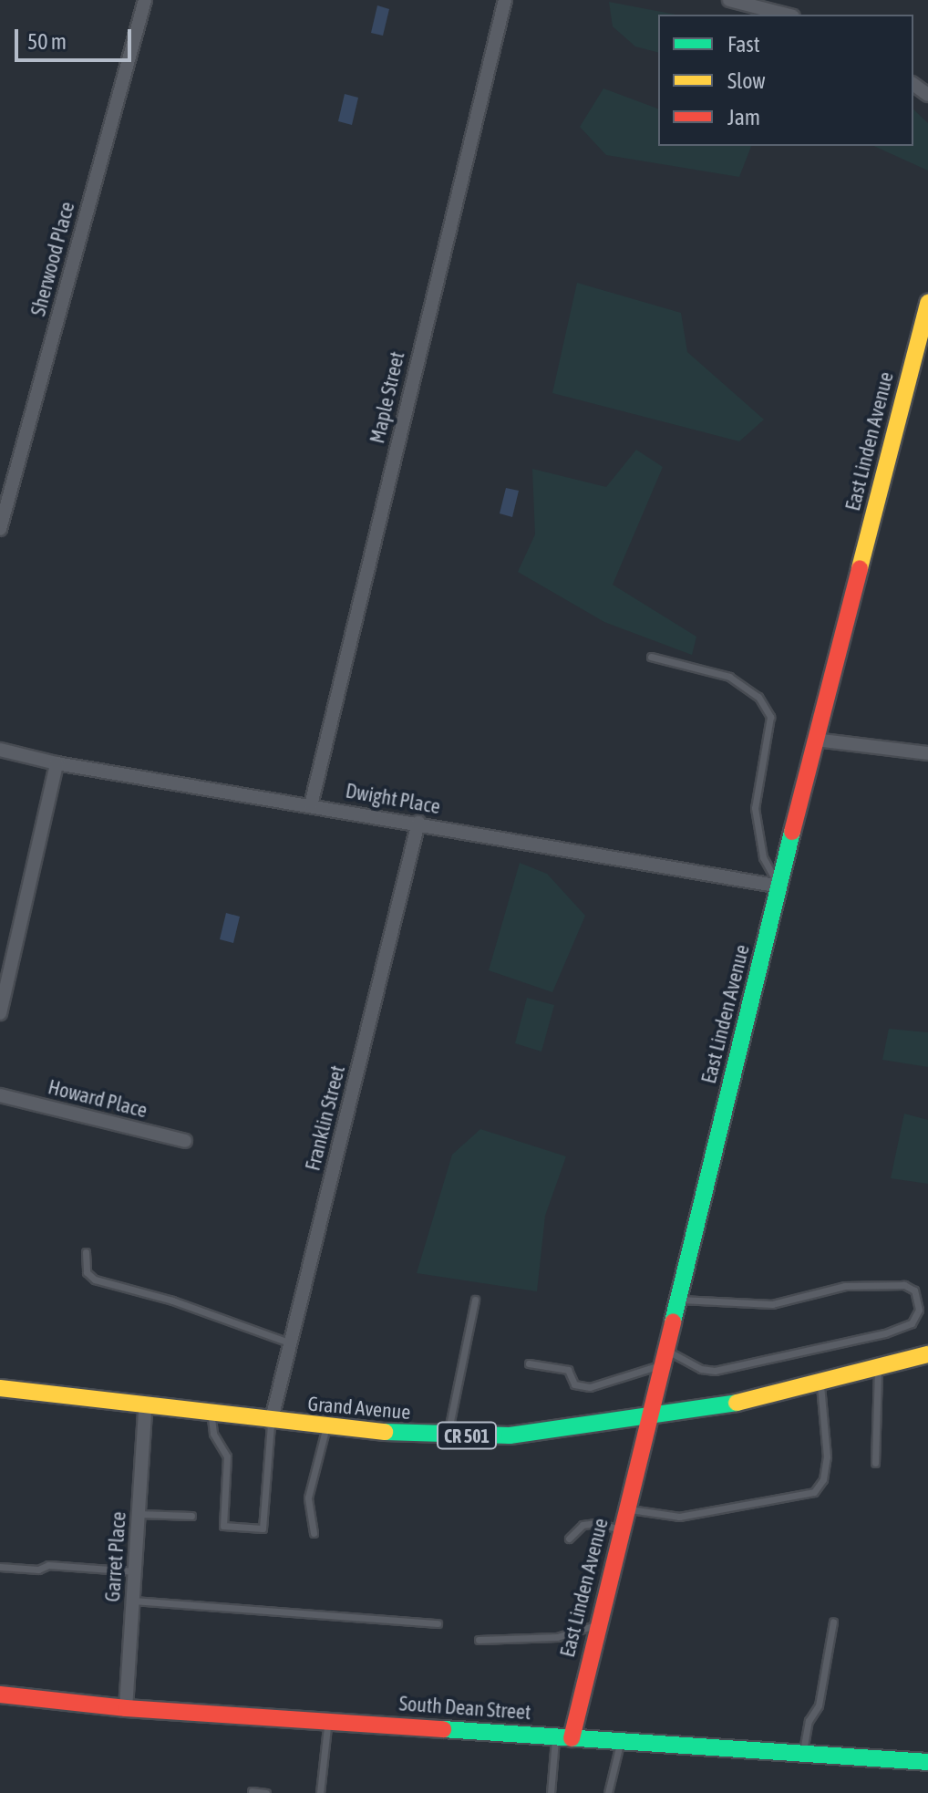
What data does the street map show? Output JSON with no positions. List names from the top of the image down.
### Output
{
  "streets": {
    "main road": [
      "East Linden Avenue",
      "Grand Avenue",
      "CR 501",
      "South Dean Street"
    ],
    "street": [
      "Sherwood Place",
      "Maple Street",
      "Dwight Place",
      "Howard Place",
      "Franklin Street",
      "Garret Place"
    ]
  },
  "crossings": [
    ["Maple Street", "Dwight Place"],
    ["East Linden Avenue", "Dwight Place"],
    ["East Linden Avenue", "Grand Avenue"],
    ["East Linden Avenue", "South Dean Street"],
    ["Dwight Place", "Franklin Street"],
    ["Franklin Street", "Grand Avenue"],
    ["Grand Avenue", "Garret Place"],
    ["Garret Place", "South Dean Street"]
  ],
  "legend": ["Fast", "Slow", "Jam"],
  "scale_bar": "50 m"
}
